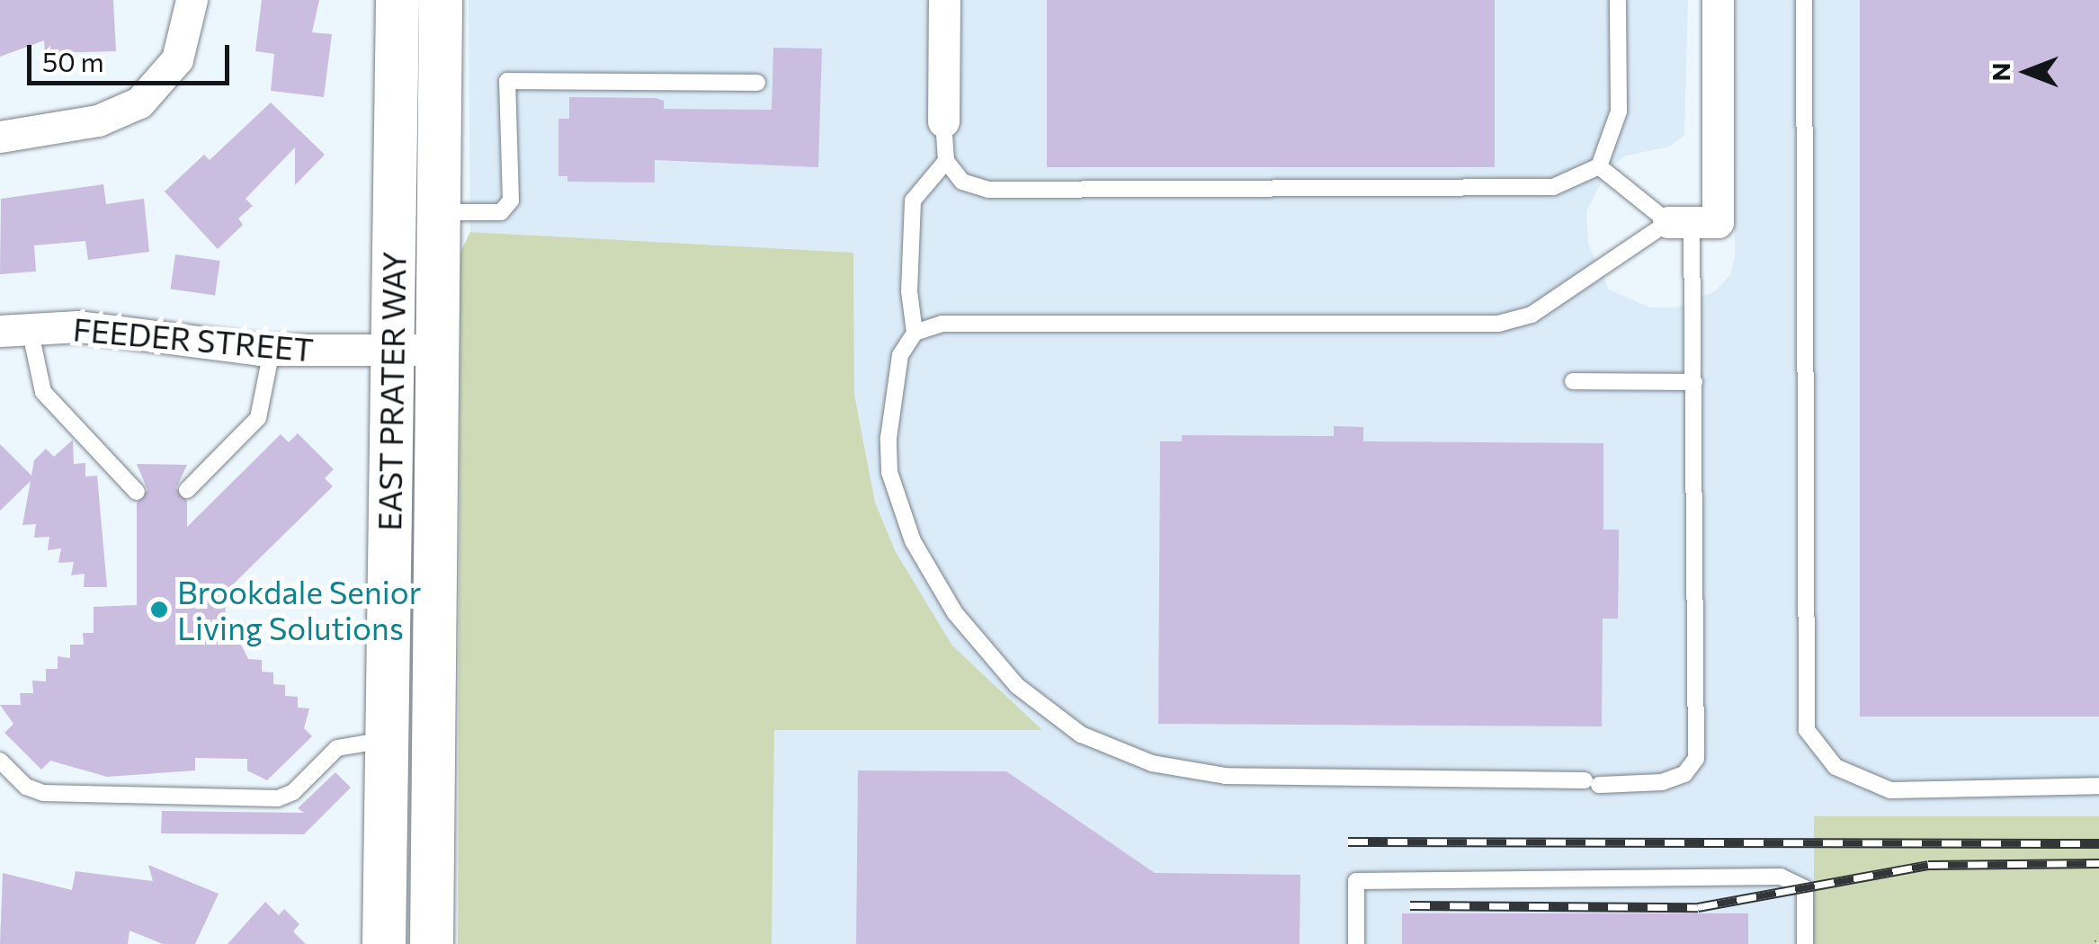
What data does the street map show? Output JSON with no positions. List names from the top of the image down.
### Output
{
  "streets": {
    "main road": ["EAST PRATER WAY"],
    "street": ["FEEDER STREET"]
  },
  "crossings": [
    ["FEEDER STREET", "EAST PRATER WAY"]
  ],
  "places": ["Brookdale Senior Living Solutions"],
  "scale_bar": "50 m",
  "north": "left"
}
